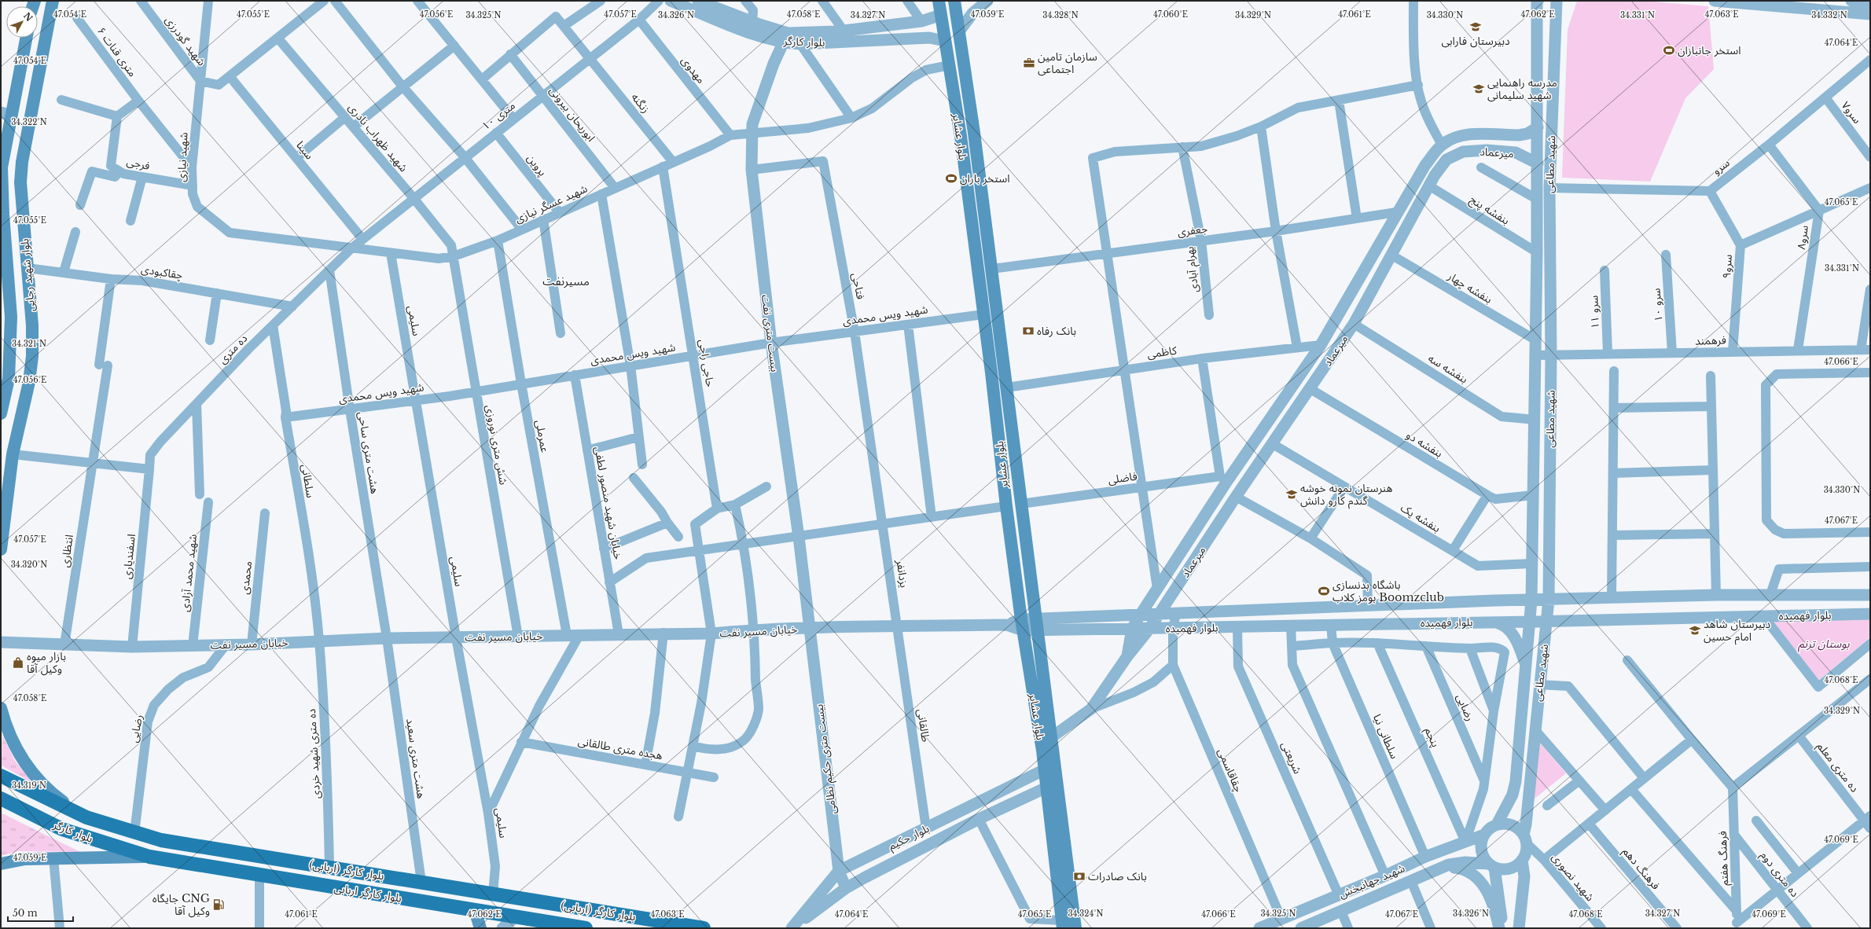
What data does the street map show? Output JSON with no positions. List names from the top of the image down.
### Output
{
  "streets": {
    "main road": [
      "بلوار کارگر",
      "بلوار عشایر",
      "بلوار شهید رجایی",
      "بلوار کارگر (اربابی)",
      "بلوار کارگر اربابی"
    ],
    "street": [
      "شهید گودرزی",
      "۶ متری قنات",
      "مهدوی",
      "زنگنه",
      "سرو۷",
      "ابوریحان بیرونی",
      "۱۰ متری",
      "شهید ظهراب نادری",
      "سینا",
      "میرعماد",
      "شهید نیازی",
      "فرجی",
      "شهید مطاعی",
      "پروین",
      "سرو",
      "شهید عسگر نیازی",
      "بنفشه پنج",
      "جعفری",
      "سرو۸",
      "سرو۹",
      "بهرام آبادی",
      "چقاکبودی",
      "فتاحی",
      "بنفشه چهار",
      "سرو ۱۰",
      "۱۱ سرو",
      "شهید ویس محمدی",
      "سلیمی",
      "بیست متری نفت",
      "فرهمند",
      "ده متری",
      "کاظمی",
      "حاجی راجی",
      "بنفشه سه",
      "عمرملی",
      "بنفشه دو",
      "شش متری نوروزی",
      "هشت متری ساحی",
      "فاضلی",
      "سلطانی",
      "خیابان شهید منصور لطفی",
      "بنفشه یک",
      "انتظاری",
      "اسفندیاری",
      "شهید محمد آزادی",
      "یزدانفر",
      "محمدی",
      "بلوار فهمیده",
      "خیابان مسیر نفت",
      "رضایی",
      "طالقانی",
      "سلطانی نیا",
      "پنجم",
      "هجده متری طالقانی",
      "ده متری شهید خردی",
      "شریعتی",
      "هشت متری سعید",
      "بیست متری حکیم نظامی",
      "ده متری معلم",
      "چقاقاسمی",
      "بلوار حکیم",
      "فرهنگ هفتم",
      "فرهنگ دهم",
      "ده متری دوم",
      "شهید نصوری",
      "شهید جهانبخش"
    ]
  },
  "crossings": [
    ["شهید گودرزی", "شهید نیازی"],
    ["بلوار کارگر", "بلوار عشایر"],
    ["بلوار کارگر", "بیست متری نفت"],
    ["بلوار کارگر", "بلوار کارگر اربابی"],
    ["۶ متری قنات", "شهید نیازی"],
    ["مهدوی", "۱۰ متری"],
    ["مهدوی", "شهید عسگر نیازی"],
    ["زنگنه", "ابوریحان بیرونی"],
    ["زنگنه", "۱۰ متری"],
    ["زنگنه", "شهید عسگر نیازی"],
    ["سرو۷", "سرو"],
    ["ابوریحان بیرونی", "۱۰ متری"],
    ["ابوریحان بیرونی", "شهید عسگر نیازی"],
    ["۱۰ متری", "شهید ظهراب نادری"],
    ["۱۰ متری", "سینا"],
    ["۱۰ متری", "شهید نیازی"],
    ["۱۰ متری", "پروین"],
    ["۱۰ متری", "شهید عسگر نیازی"],
    ["۱۰ متری", "ده متری"],
    ["بلوار عشایر", "شهید عسگر نیازی"],
    ["بلوار عشایر", "جعفری"],
    ["بلوار عشایر", "شهید ویس محمدی"],
    ["بلوار عشایر", "کاظمی"],
    ["بلوار عشایر", "فاضلی"],
    ["بلوار عشایر", "بلوار فهمیده"],
    ["بلوار عشایر", "خیابان مسیر نفت"],
    ["بلوار عشایر", "بلوار حکیم"],
    ["شهید ظهراب نادری", "شهید عسگر نیازی"],
    ["شهید ظهراب نادری", "شش متری نوروزی"],
    ["میرعماد", "شهید مطاعی"],
    ["میرعماد", "بنفشه پنج"],
    ["میرعماد", "جعفری"],
    ["میرعماد", "بنفشه چهار"],
    ["میرعماد", "کاظمی"],
    ["میرعماد", "بنفشه سه"],
    ["میرعماد", "بنفشه دو"],
    ["میرعماد", "فاضلی"],
    ["میرعماد", "بنفشه یک"],
    ["میرعماد", "بلوار فهمیده"],
    ["شهید نیازی", "فرجی"],
    ["شهید نیازی", "شهید عسگر نیازی"],
    ["شهید نیازی", "ده متری"],
    ["شهید مطاعی", "سرو"],
    ["شهید مطاعی", "بنفشه پنج"],
    ["شهید مطاعی", "بنفشه چهار"],
    ["شهید مطاعی", "فرهمند"],
    ["شهید مطاعی", "بنفشه سه"],
    ["شهید مطاعی", "بنفشه دو"],
    ["شهید مطاعی", "بنفشه یک"],
    ["شهید مطاعی", "بلوار فهمیده"],
    ["شهید مطاعی", "شهید نصوری"],
    ["شهید مطاعی", "شهید جهانبخش"],
    ["پروین", "شهید عسگر نیازی"],
    ["سرو", "سرو۹"],
    ["شهید عسگر نیازی", "سلیمی"],
    ["شهید عسگر نیازی", "بیست متری نفت"],
    ["شهید عسگر نیازی", "ده متری"],
    ["شهید عسگر نیازی", "حاجی راجی"],
    ["شهید عسگر نیازی", "عمرملی"],
    ["شهید عسگر نیازی", "شش متری نوروزی"],
    ["جعفری", "بهرام آبادی"],
    ["سرو۸", "فرهمند"],
    ["سرو۹", "فرهمند"],
    ["چقاکبودی", "بلوار شهید رجایی"],
    ["چقاکبودی", "ده متری"],
    ["چقاکبودی", "انتظاری"],
    ["فتاحی", "شهید ویس محمدی"],
    ["فتاحی", "بیست متری نفت"],
    ["فتاحی", "یزدانفر"],
    ["سرو ۱۰", "فرهمند"],
    ["۱۱ سرو", "فرهمند"],
    ["شهید ویس محمدی", "سلیمی"],
    ["شهید ویس محمدی", "بیست متری نفت"],
    ["شهید ویس محمدی", "حاجی راجی"],
    ["شهید ویس محمدی", "عمرملی"],
    ["شهید ویس محمدی", "شش متری نوروزی"],
    ["شهید ویس محمدی", "هشت متری ساحی"],
    ["شهید ویس محمدی", "سلطانی"],
    ["شهید ویس محمدی", "خیابان شهید منصور لطفی"],
    ["سلیمی", "خیابان مسیر نفت"],
    ["سلیمی", "بلوار کارگر (اربابی)"],
    ["بیست متری نفت", "خیابان مسیر نفت"],
    ["بیست متری نفت", "بیست متری حکیم نظامی"],
    ["ده متری", "هشت متری ساحی"],
    ["ده متری", "سلطانی"],
    ["ده متری", "اسفندیاری"],
    ["عمرملی", "خیابان مسیر نفت"],
    ["شش متری نوروزی", "خیابان مسیر نفت"],
    ["هشت متری ساحی", "خیابان مسیر نفت"],
    ["هشت متری ساحی", "هشت متری سعید"],
    ["سلطانی", "خیابان مسیر نفت"],
    ["سلطانی", "ده متری شهید خردی"],
    ["خیابان شهید منصور لطفی", "خیابان مسیر نفت"],
    ["انتظاری", "خیابان مسیر نفت"],
    ["اسفندیاری", "خیابان مسیر نفت"],
    ["شهید محمد آزادی", "خیابان مسیر نفت"],
    ["یزدانفر", "خیابان مسیر نفت"],
    ["یزدانفر", "طالقانی"],
    ["محمدی", "خیابان مسیر نفت"],
    ["بلوار فهمیده", "خیابان مسیر نفت"],
    ["بلوار فهمیده", "سلطانی نیا"],
    ["بلوار فهمیده", "شریعتی"],
    ["بلوار فهمیده", "چقاقاسمی"],
    ["خیابان مسیر نفت", "رضایی"],
    ["خیابان مسیر نفت", "طالقانی"],
    ["خیابان مسیر نفت", "ده متری شهید خردی"],
    ["خیابان مسیر نفت", "هشت متری سعید"],
    ["خیابان مسیر نفت", "بیست متری حکیم نظامی"],
    ["رضایی", "بلوار کارگر (اربابی)"],
    ["طالقانی", "بلوار حکیم"],
    ["سلطانی نیا", "شهید جهانبخش"],
    ["پنجم", "شهید جهانبخش"],
    ["ده متری شهید خردی", "بلوار کارگر (اربابی)"],
    ["شریعتی", "شهید جهانبخش"],
    ["هشت متری سعید", "بلوار کارگر (اربابی)"],
    ["بیست متری حکیم نظامی", "بلوار حکیم"],
    ["چقاقاسمی", "شهید جهانبخش"],
    ["فرهنگ هفتم", "ده متری دوم"],
    ["شهید نصوری", "شهید جهانبخش"]
  ],
  "districts": ["مسیرنفت"],
  "parks": ["بوستان ترنم"],
  "places": {
    "school or university": [
      "دبیرستان فارابی",
      "مدرسه راهنمایی شهید سلیمانی",
      "هنرستان نمونه خوشه گندم کارو دانش",
      "دبیرستان شاهد امام حسین"
    ],
    "sports": ["استخر جانبازان", "استخر باران", "باشگاه بدنسازی بومز کلاب Boomzclub"],
    "office": ["سازمان تامین اجتماعی"],
    "bank": ["بانک رفاه", "بانک صادرات"],
    "shop": ["بازار میوه وکیل آقا"],
    "fuel station": ["جایگاه CNG وکیل آقا"]
  },
  "scale_bar": "50 m",
  "north": "top right",
  "coordinates": [
    "47.054°E",
    "47.055°E",
    "47.056°E",
    "47.057°E",
    "47.058°E",
    "47.059°E",
    "47.060°E",
    "47.061°E",
    "47.062°E",
    "47.063°E",
    "34.325°N",
    "34.326°N",
    "34.327°N",
    "34.329°N",
    "34.330°N",
    "34.328°N",
    "34.331°N",
    "34.332°N",
    "47.064°E",
    "34.322°N",
    "47.065°E",
    "34.321°N",
    "47.066°E",
    "47.067°E",
    "34.320°N",
    "47.068°E",
    "34.319°N",
    "47.069°E",
    "34.324°N"
  ]
}
